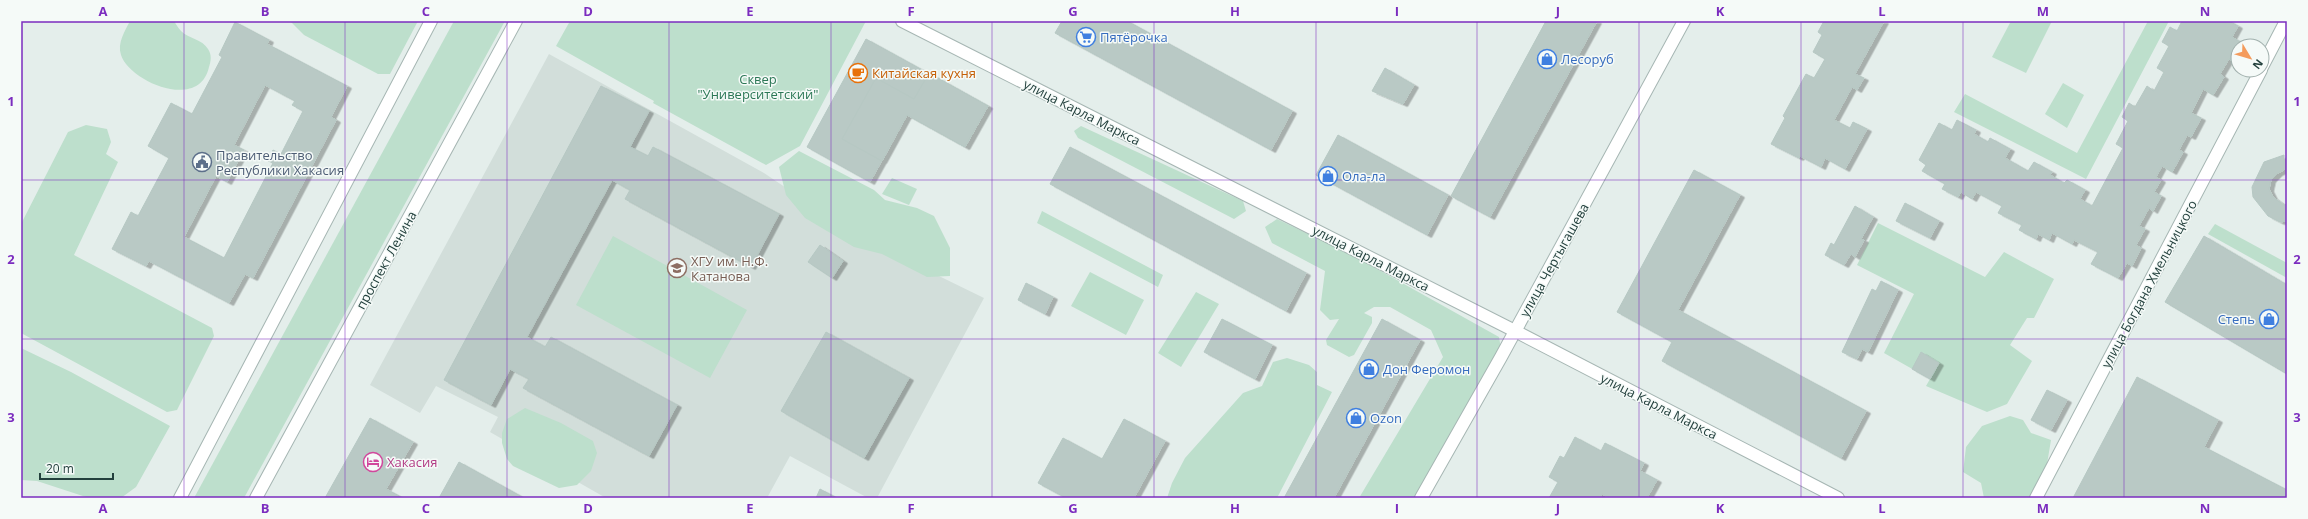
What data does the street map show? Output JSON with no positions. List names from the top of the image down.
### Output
{
  "streets": {
    "street": [
      "улица Карла Маркса",
      "проспект Ленина",
      "улица Чертыгашева",
      "улица Богдана Хмельницкого"
    ]
  },
  "crossings": [
    ["улица Карла Маркса", "улица Чертыгашева"]
  ],
  "parks": ["Сквер \"Университетский\""],
  "places": {
    "supermarket": ["Пятёрочка"],
    "shop": [
      "Лесоруб",
      "Ола-ла",
      "Степь",
      "Дон Феромон",
      "Ozon"
    ],
    "cafe": ["Китайская кухня"],
    "public building": ["Правительство Республики Хакасия"],
    "school or university": ["ХГУ им. Н.Ф. Катанова"],
    "hotel": ["Хакасия"]
  },
  "scale_bar": "20 m",
  "north": "bottom right",
  "grid": {
    "columns": [
      "A",
      "B",
      "C",
      "D",
      "E",
      "F",
      "G",
      "H",
      "I",
      "J",
      "K",
      "L",
      "M",
      "N"
    ],
    "rows": ["1", "2", "3"]
  }
}
